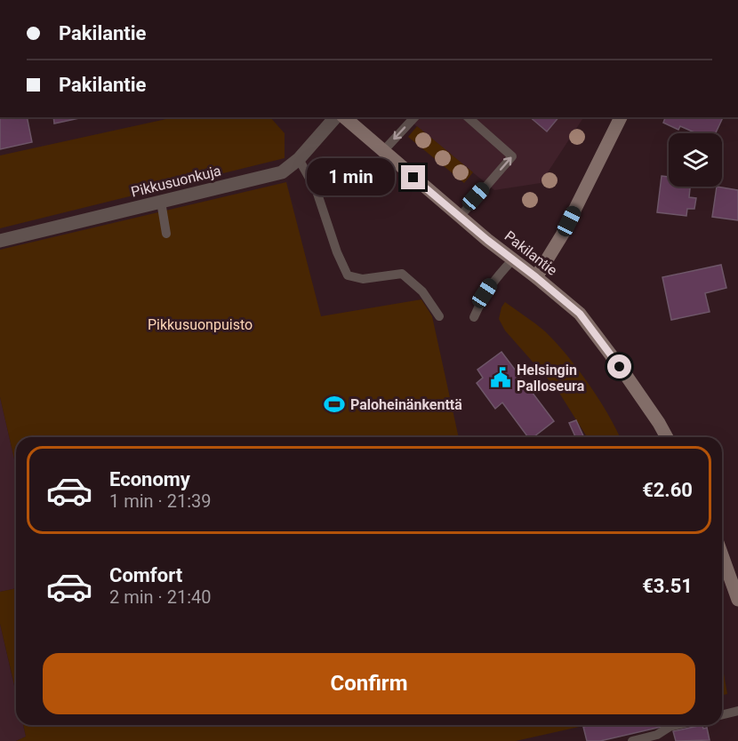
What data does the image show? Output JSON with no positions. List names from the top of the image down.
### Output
{
  "streets": {
    "main road": ["Pakilantie"],
    "street": ["Pikkusuonkuja"]
  },
  "parks": ["Pikkusuonpuisto"],
  "places": {
    "public building": ["Helsingin Palloseura"],
    "sports": ["Paloheinänkenttä"]
  },
  "page": {
    "banner": ["Pakilantie", "Pakilantie"],
    "bubble": "1 min",
    "list": [
      {
        "name": "Economy",
        "note": "1 min · 21:39",
        "value": "€2.60"
      },
      {
        "name": "Comfort",
        "note": "2 min · 21:40",
        "value": "€3.51"
      }
    ],
    "buttons": "Confirm"
  }
}
